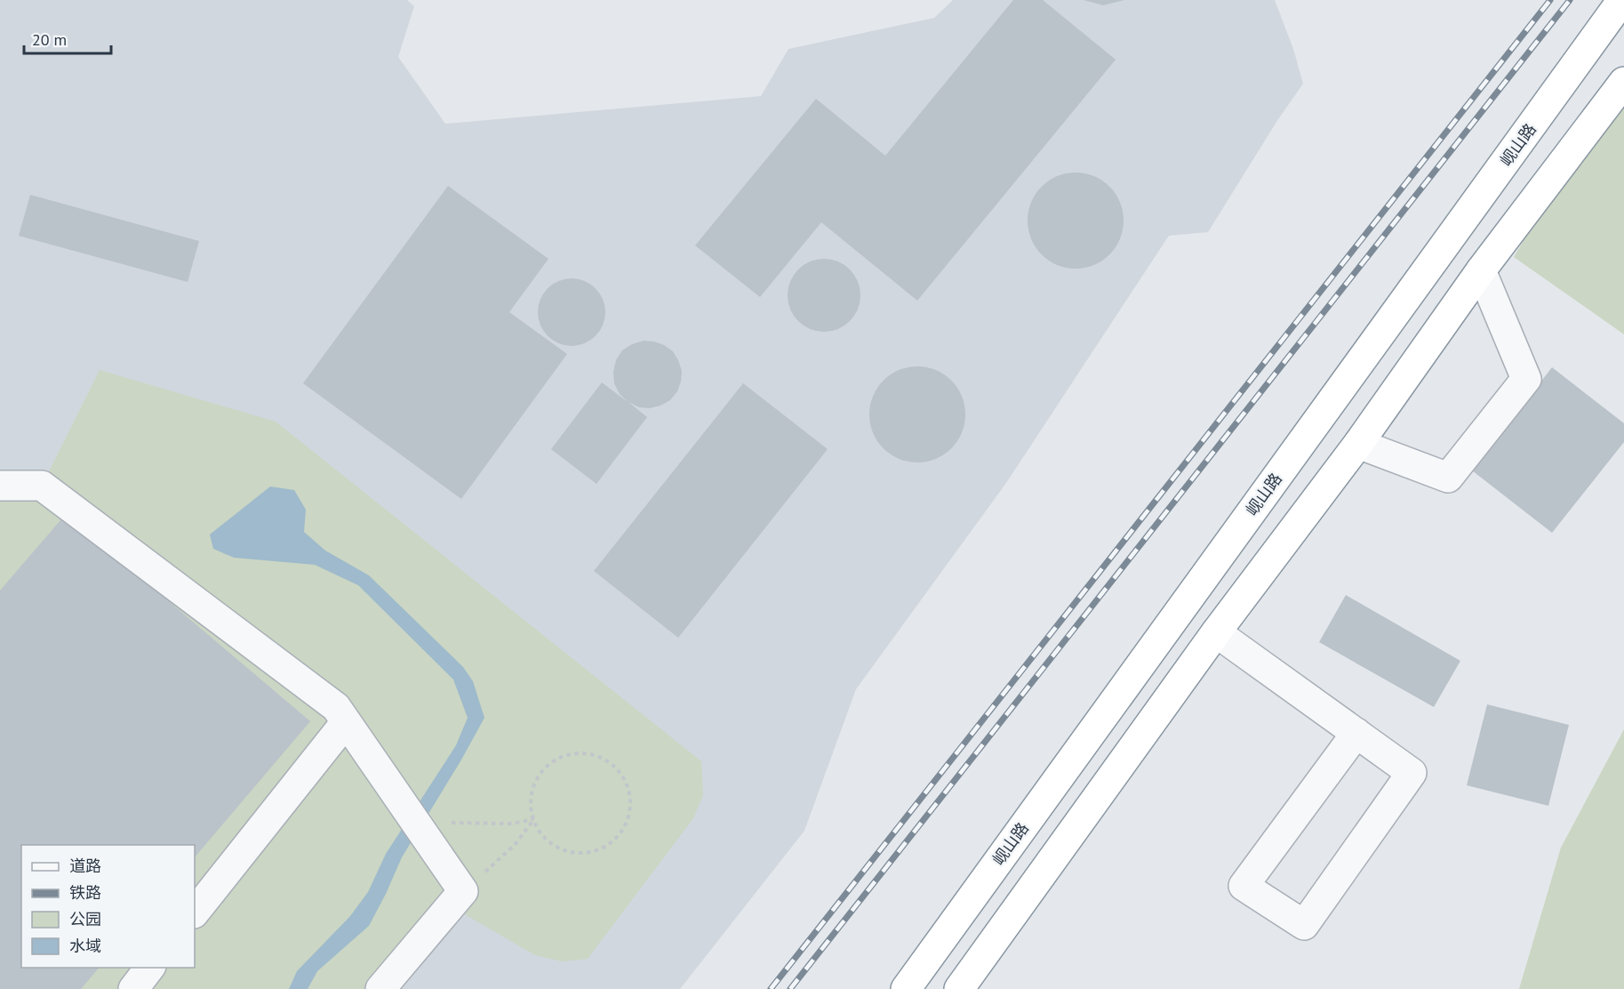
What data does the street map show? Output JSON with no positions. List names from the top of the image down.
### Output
{
  "streets": {
    "highway": ["岘山路"]
  },
  "legend": [
    "道路",
    "铁路",
    "公园",
    "水域"
  ],
  "scale_bar": "20 m"
}
